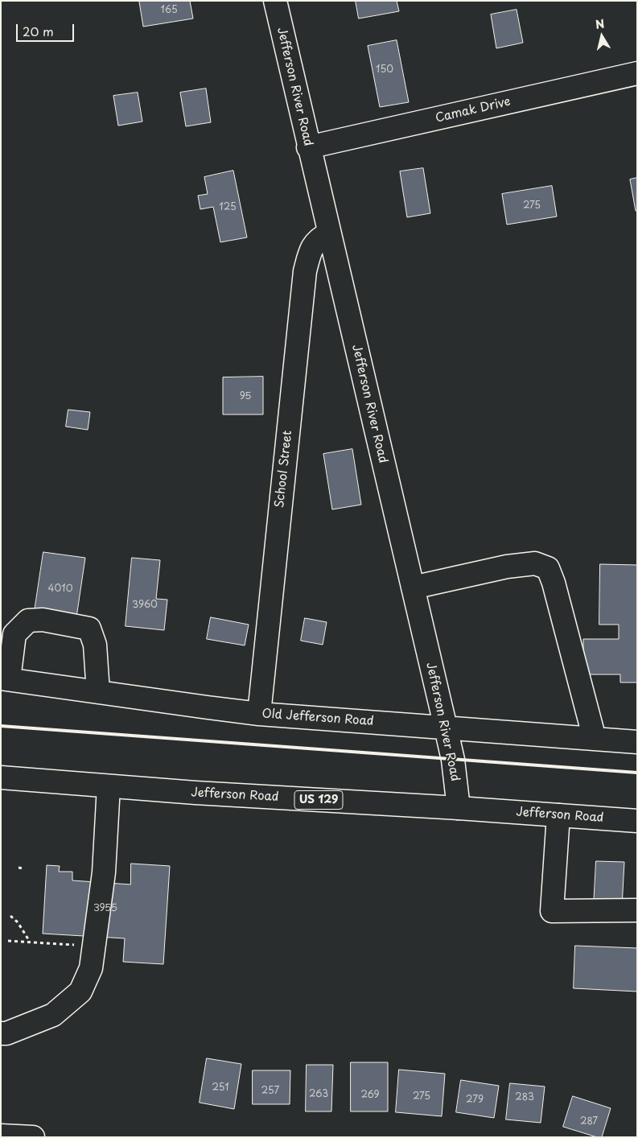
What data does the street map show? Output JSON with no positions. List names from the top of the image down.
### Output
{
  "streets": {
    "main road": [
      "Jefferson River Road",
      "Camak Drive",
      "School Street",
      "Old Jefferson Road",
      "Jefferson Road",
      "US 129"
    ]
  },
  "crossings": [
    ["Jefferson River Road", "Camak Drive"],
    ["Jefferson River Road", "School Street"],
    ["Jefferson River Road", "Old Jefferson Road"],
    ["Jefferson River Road", "Jefferson Road"],
    ["School Street", "Old Jefferson Road"]
  ],
  "house_numbers": [
    "165",
    "150",
    "275",
    "125",
    "95",
    "4010",
    "3960",
    "3955",
    "251",
    "257",
    "263",
    "269",
    "275",
    "283",
    "279",
    "287"
  ],
  "scale_bar": "20 m",
  "north": "top"
}
